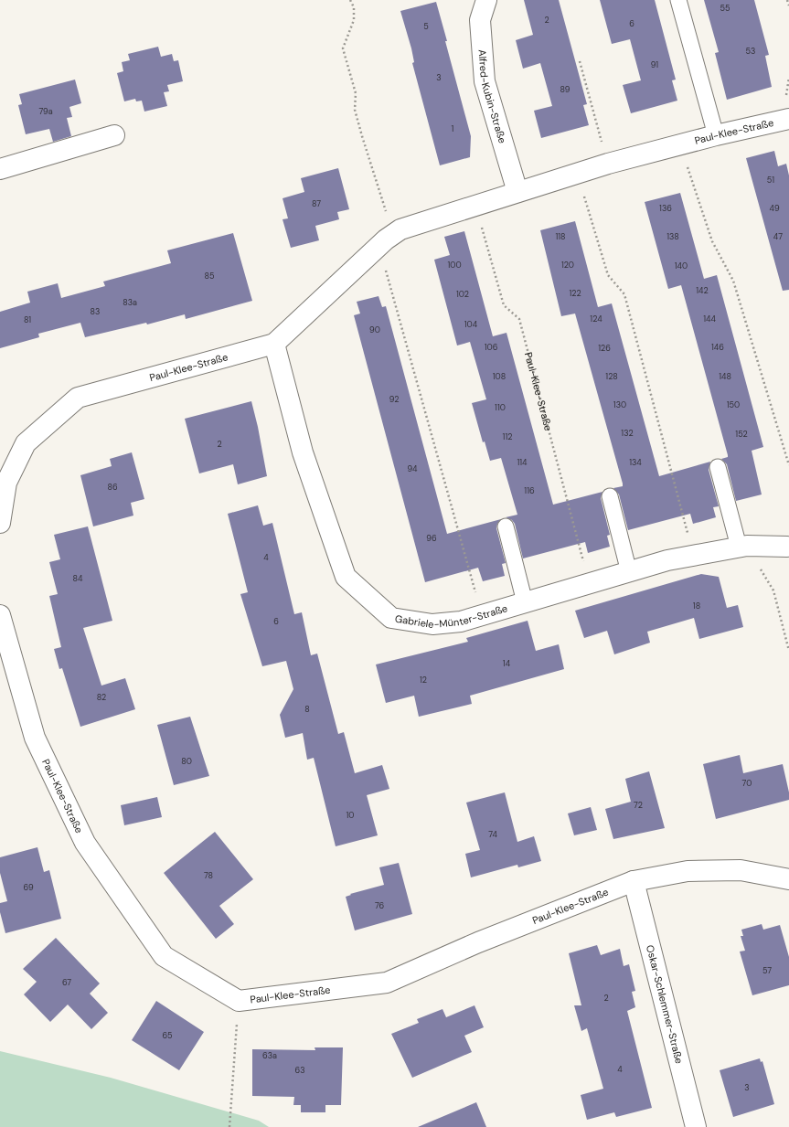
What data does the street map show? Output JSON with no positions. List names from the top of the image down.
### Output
{
  "streets": {
    "street": [
      "Alfred-Kubin-Straße",
      "Paul-Klee-Straße",
      "Gabriele-Münter-Straße",
      "Oskar-Schlemmer-Straße"
    ]
  },
  "crossings": [
    ["Alfred-Kubin-Straße", "Paul-Klee-Straße"],
    ["Paul-Klee-Straße", "Gabriele-Münter-Straße"],
    ["Paul-Klee-Straße", "Oskar-Schlemmer-Straße"]
  ],
  "house_numbers": [
    "55",
    "2",
    "6",
    "5",
    "53",
    "91",
    "3",
    "89",
    "79a",
    "1",
    "51",
    "87",
    "136",
    "49",
    "118",
    "138",
    "47",
    "100",
    "120",
    "140",
    "85",
    "142",
    "122",
    "102",
    "83a",
    "83",
    "124",
    "144",
    "81",
    "104",
    "90",
    "106",
    "146",
    "126",
    "108",
    "128",
    "148",
    "92",
    "130",
    "150",
    "110",
    "132",
    "152",
    "112",
    "2",
    "114",
    "134",
    "94",
    "86",
    "116",
    "96",
    "4",
    "84",
    "18",
    "6",
    "14",
    "12",
    "82",
    "8",
    "80",
    "70",
    "72",
    "10",
    "74",
    "78",
    "69",
    "76",
    "57",
    "67",
    "2",
    "65",
    "63a",
    "4",
    "63",
    "3"
  ]
}
